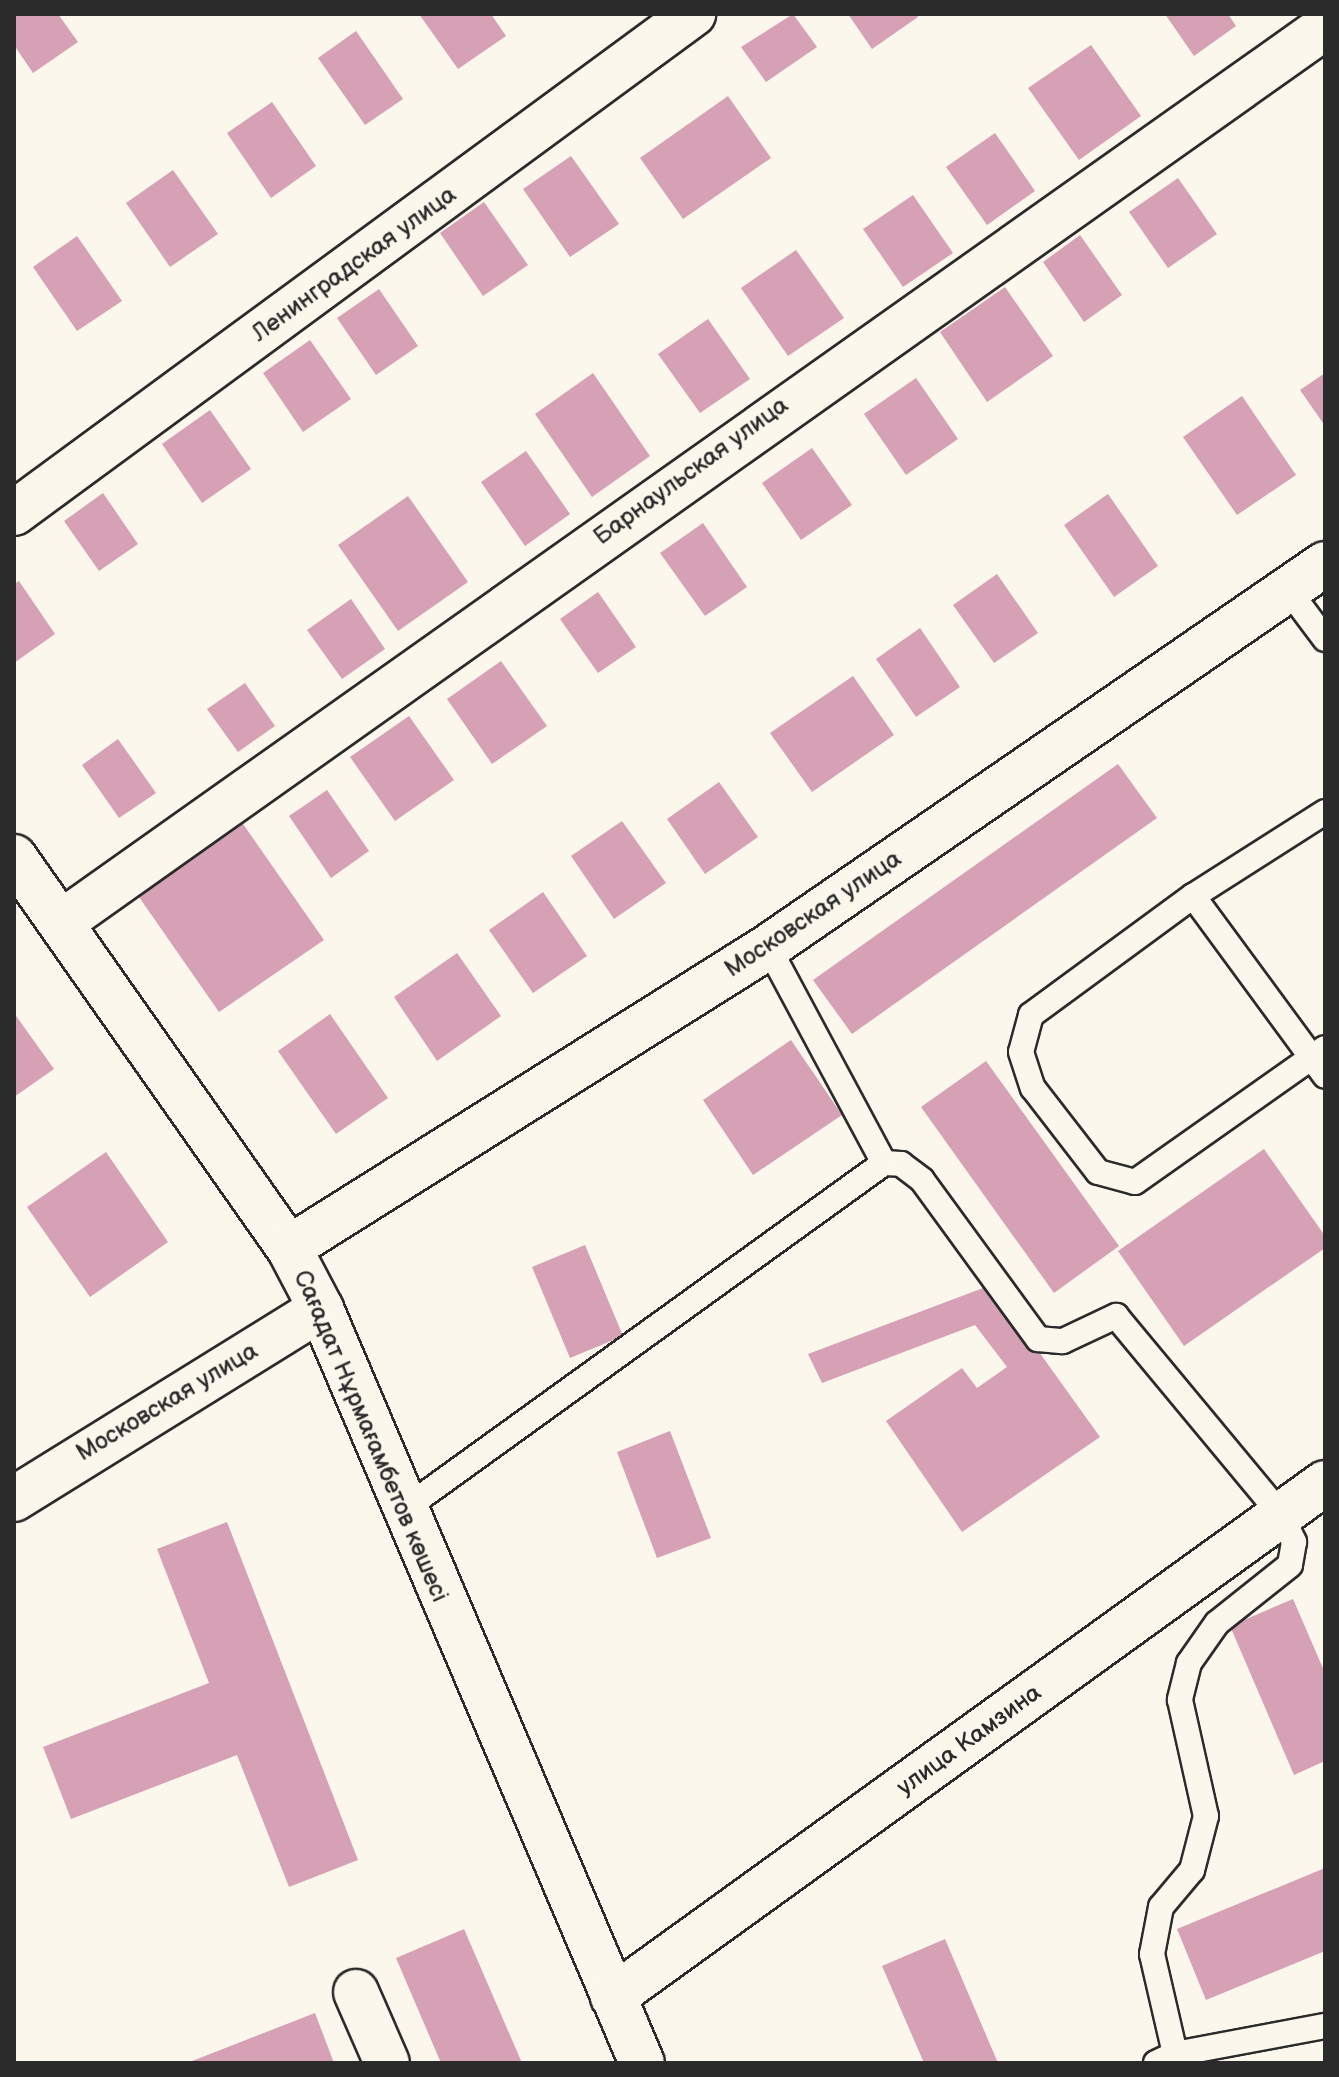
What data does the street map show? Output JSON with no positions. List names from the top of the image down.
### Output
{
  "streets": {
    "street": [
      "Ленинградская улица",
      "Барнаульская улица",
      "Московская улица",
      "Сағадат Нұрмағамбетов көшесі",
      "улица Камзина"
    ]
  },
  "crossings": [
    ["Барнаульская улица", "Сағадат Нұрмағамбетов көшесі"],
    ["Московская улица", "Сағадат Нұрмағамбетов көшесі"],
    ["Сағадат Нұрмағамбетов көшесі", "улица Камзина"]
  ]
}
